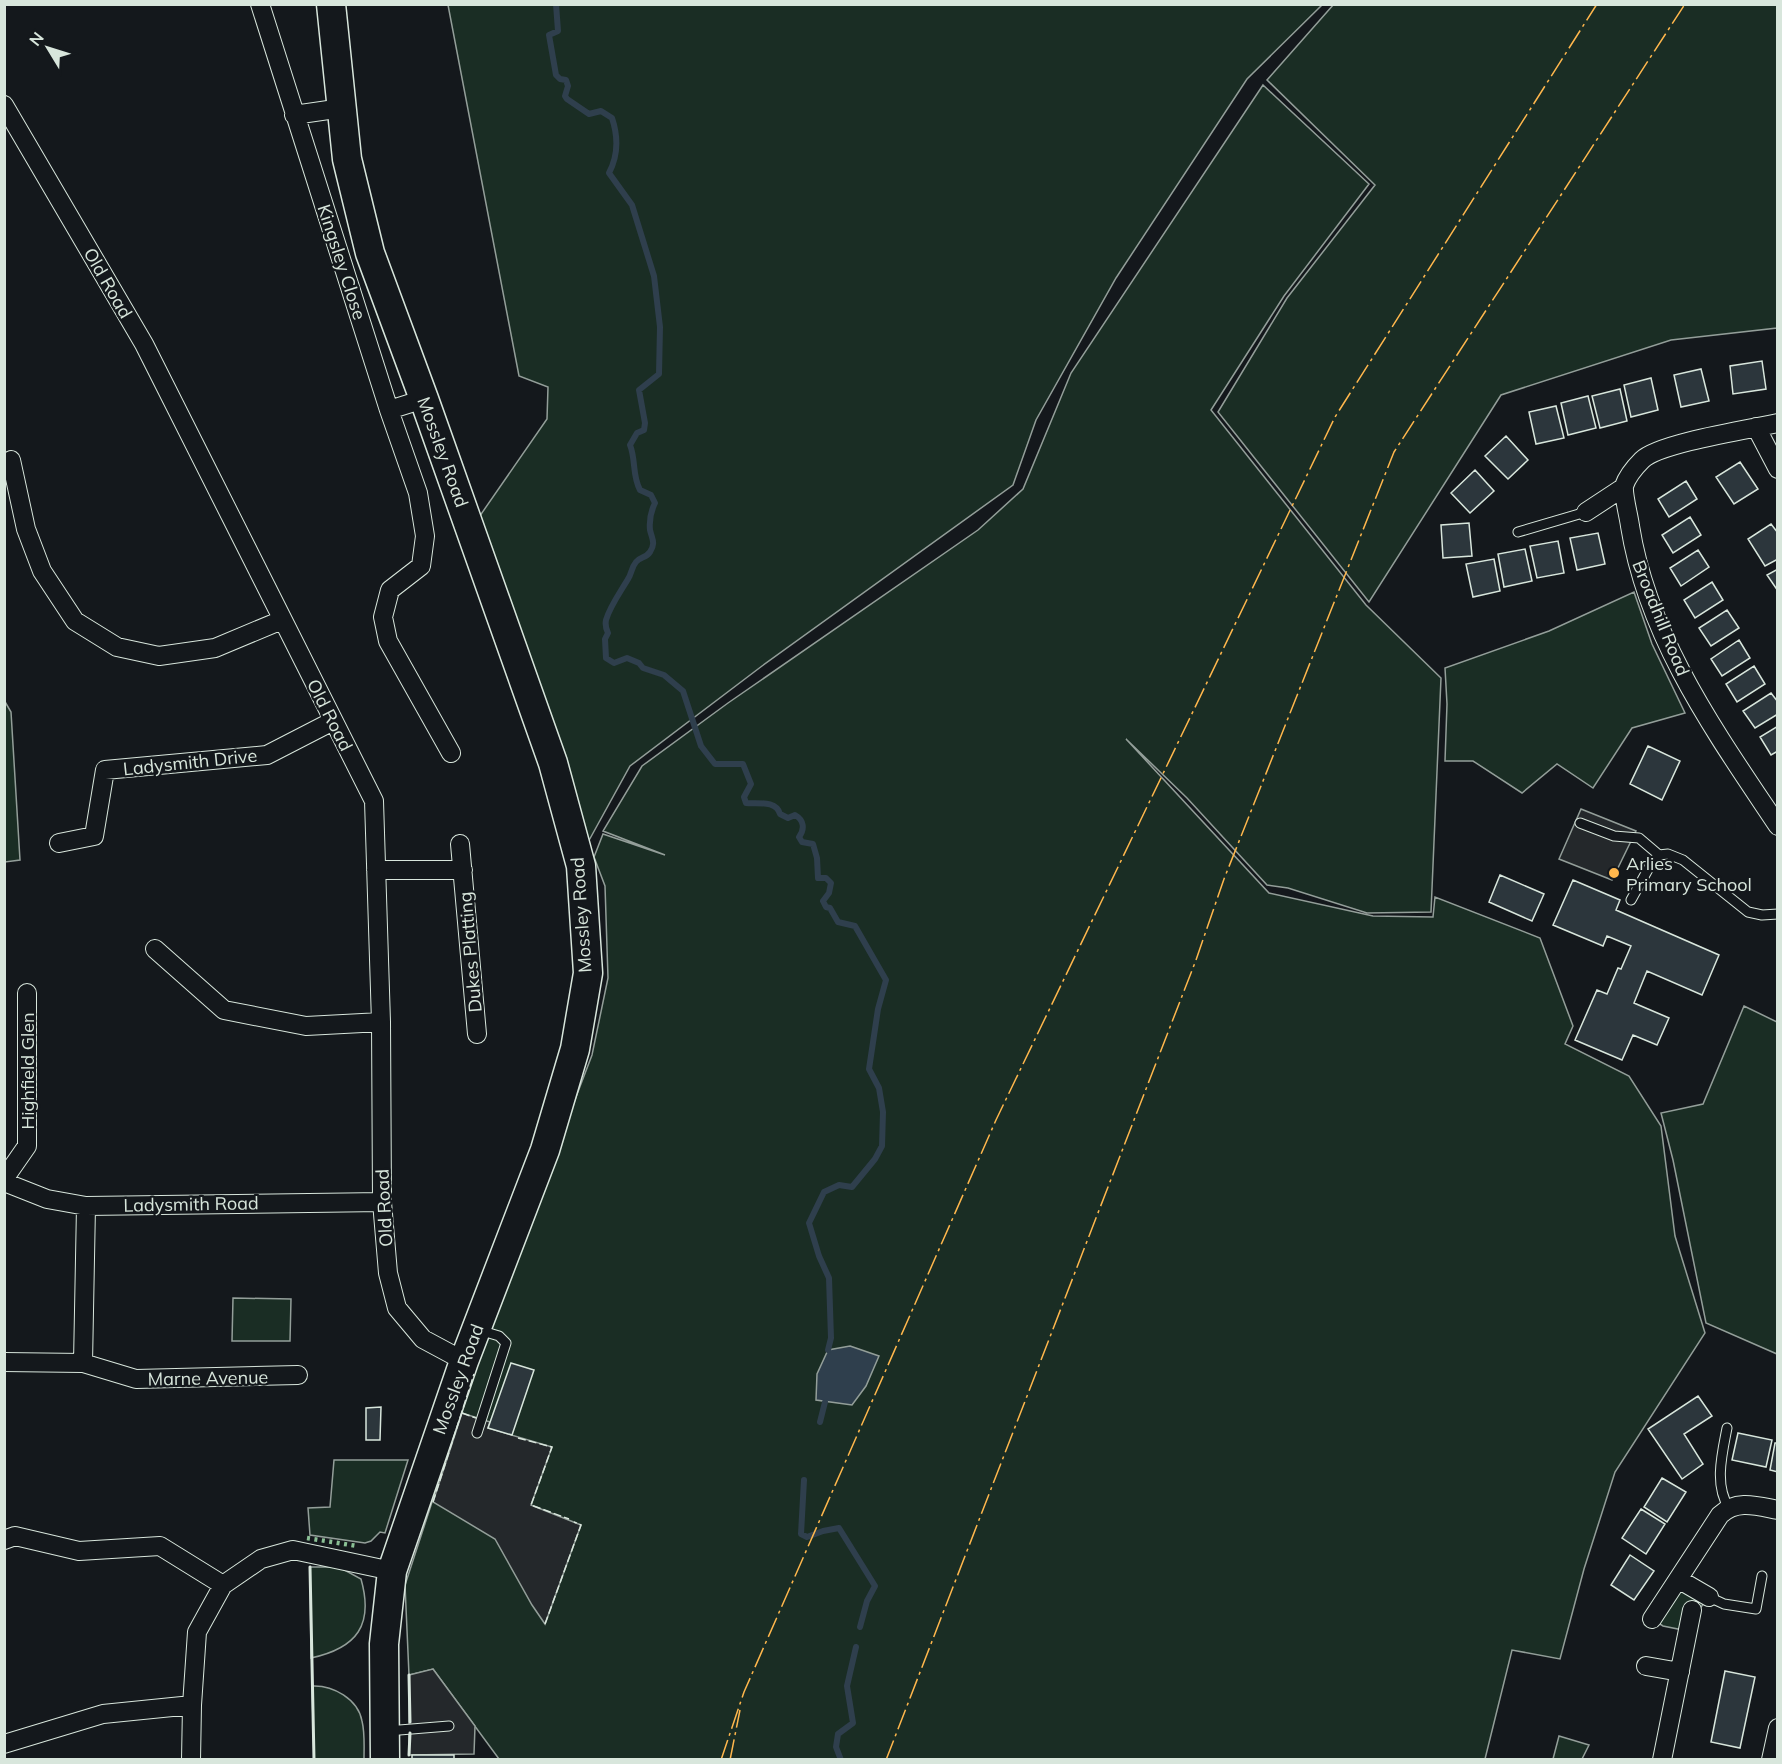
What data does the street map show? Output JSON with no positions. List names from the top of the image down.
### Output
{
  "streets": {
    "main road": ["Mossley Road"],
    "street": [
      "Kingsley Close",
      "Old Road",
      "Broadhill Road",
      "Ladysmith Drive",
      "Dukes Platting",
      "Highfield Glen",
      "Ladysmith Road",
      "Marne Avenue"
    ]
  },
  "crossings": [
    ["Old Road", "Mossley Road"],
    ["Old Road", "Ladysmith Drive"],
    ["Old Road", "Dukes Platting"],
    ["Old Road", "Ladysmith Road"],
    ["Highfield Glen", "Ladysmith Road"]
  ],
  "places": ["Arlies Primary School"],
  "north": "top left"
}
